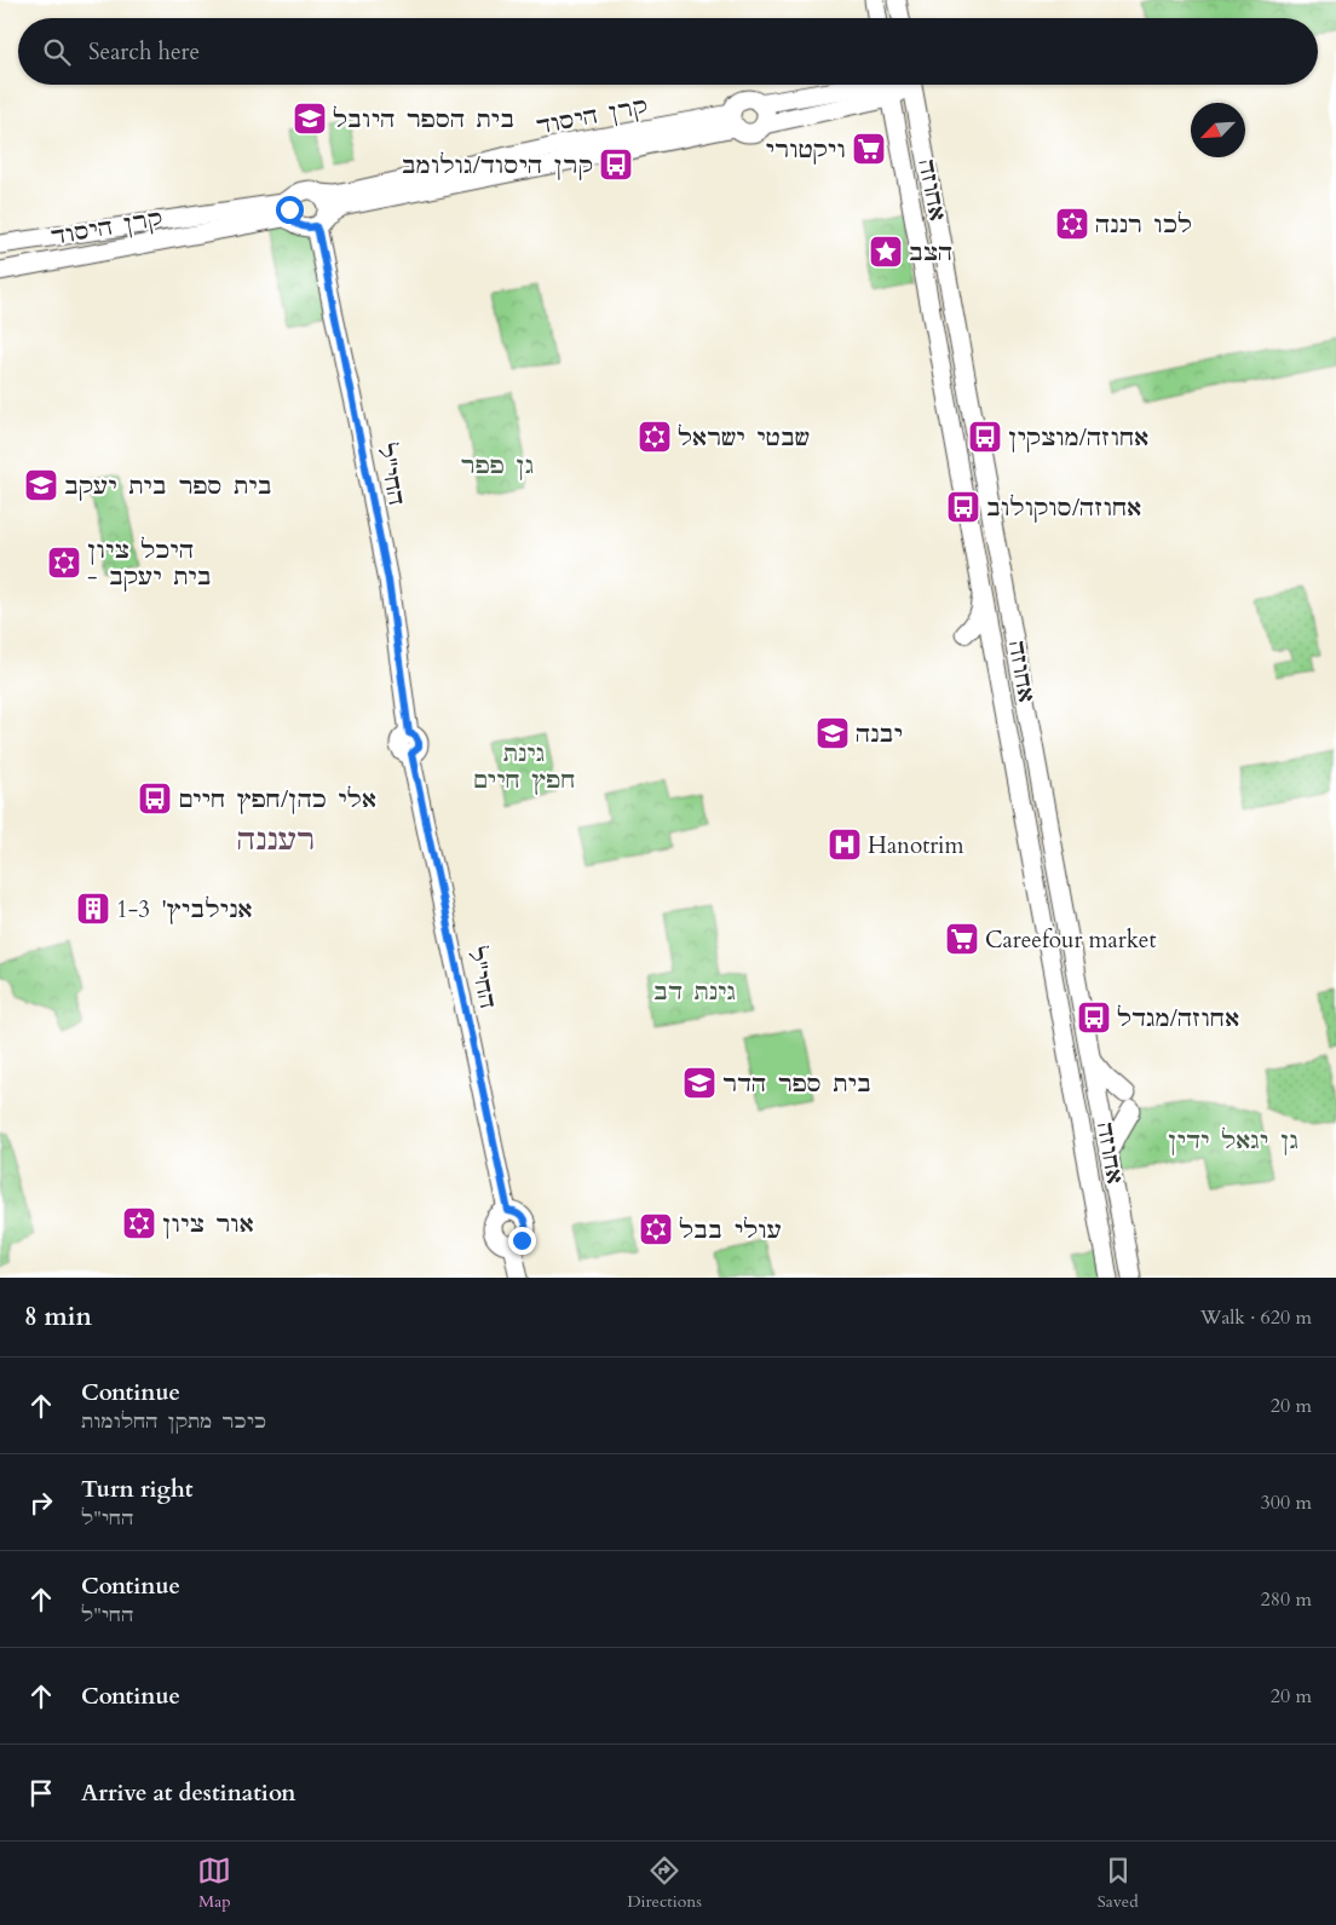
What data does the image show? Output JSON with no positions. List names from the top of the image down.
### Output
{
  "streets": {
    "street": ["קרן היסוד", "אחוזה", "החי\"ל"]
  },
  "crossings": [
    ["קרן היסוד", "החי\"ל"]
  ],
  "districts": ["רעננה"],
  "parks": [
    "גן פפר",
    "גינת חפץ חיים",
    "גינת דב",
    "גן יגאל ידין"
  ],
  "places": {
    "school or university": [
      "בית הספר היובל",
      "בית ספר בית יעקב",
      "יבנה",
      "בית ספר הדר"
    ],
    "supermarket": ["ויקטורי", "Careefour market"],
    "bus stop": [
      "קרן היסוד/גולומב",
      "אחוזה/מוצקין",
      "אחוזה/סוקולוב",
      "אלי כהן/חפץ חיים",
      "אחוזה/מגדל"
    ],
    "synagogue": [
      "לכו רננה",
      "שבטי ישראל",
      "היכל ציון - בית יעקב",
      "אור ציון",
      "עולי בבל"
    ],
    "place": ["הצב"],
    "hospital": ["Hanotrim"],
    "building": ["אנילביץ' 1-3"]
  },
  "north": "bottom left",
  "page": {
    "search": "Search here",
    "heading": ["8 min", "Walk · 620 m"],
    "list": [
      ["Continue", "כיכר מתקן החלומות", "20 m"],
      ["Turn right", "החי\"ל", "300 m"],
      ["Continue", "החי\"ל", "280 m"],
      ["Continue", "20 m"],
      "Arrive at destination"
    ],
    "nav": ["Map", "Directions", "Saved"]
  }
}
